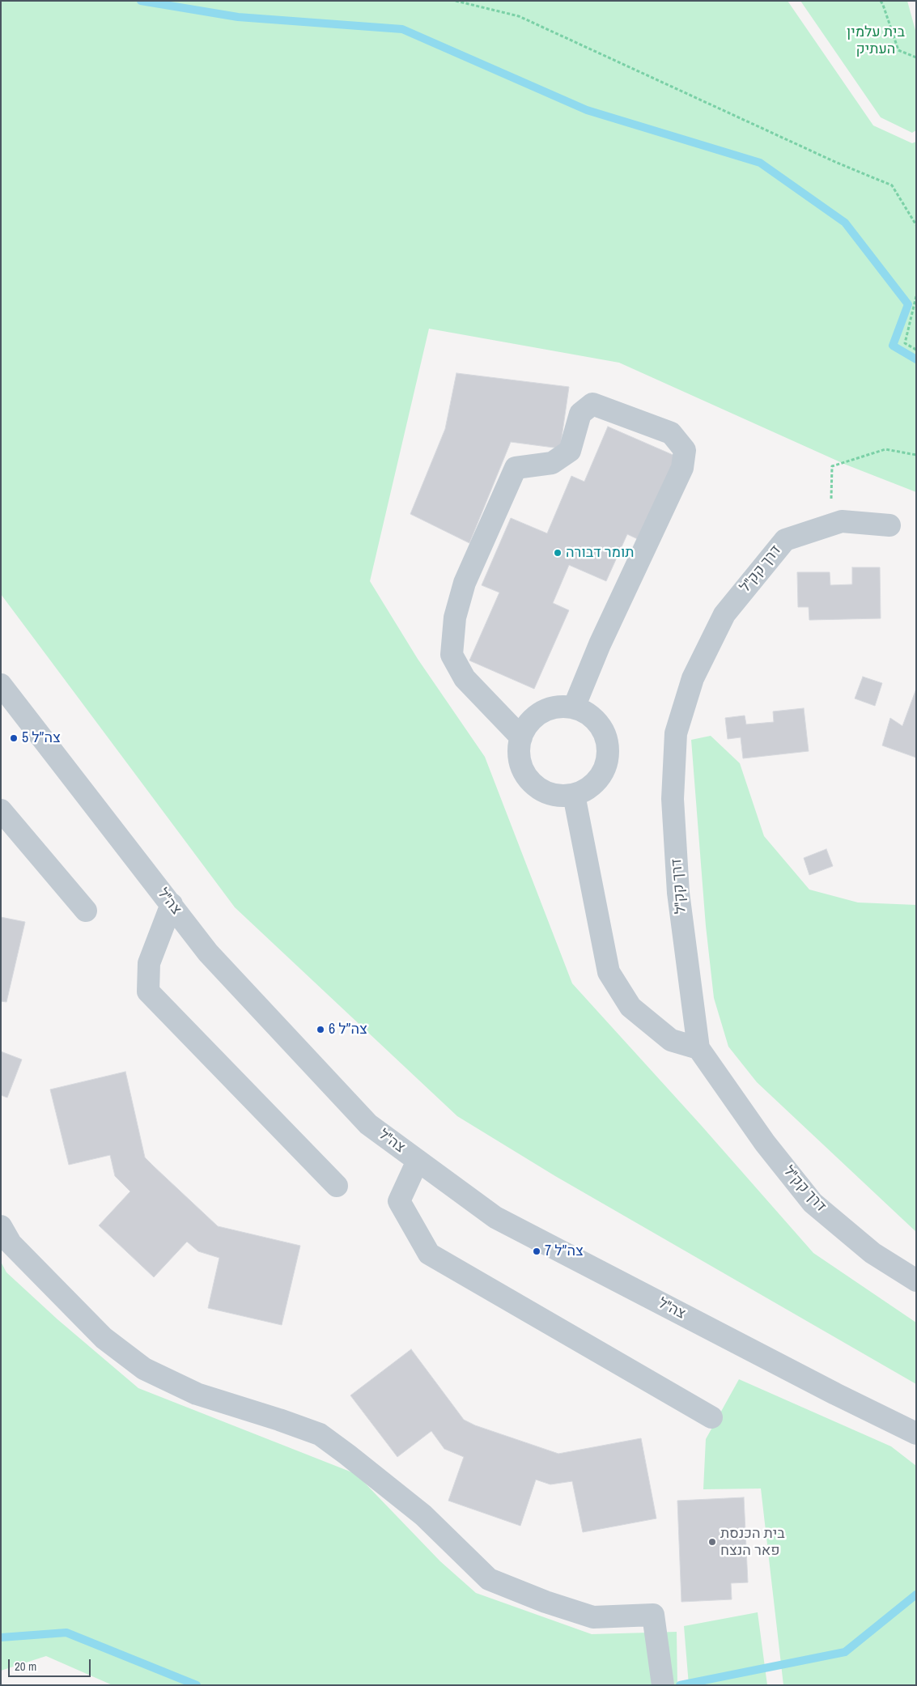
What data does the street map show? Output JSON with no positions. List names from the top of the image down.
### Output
{
  "streets": {
    "street": ["דרך קק\"ל", "צה\"ל"]
  },
  "parks": ["בית עלמין העתיק"],
  "places": [
    "תומר דבורה",
    "צה״ל 5",
    "צה״ל 6",
    "צה״ל 7",
    "בית הכנסת פאר הנצח"
  ],
  "scale_bar": "20 m"
}
